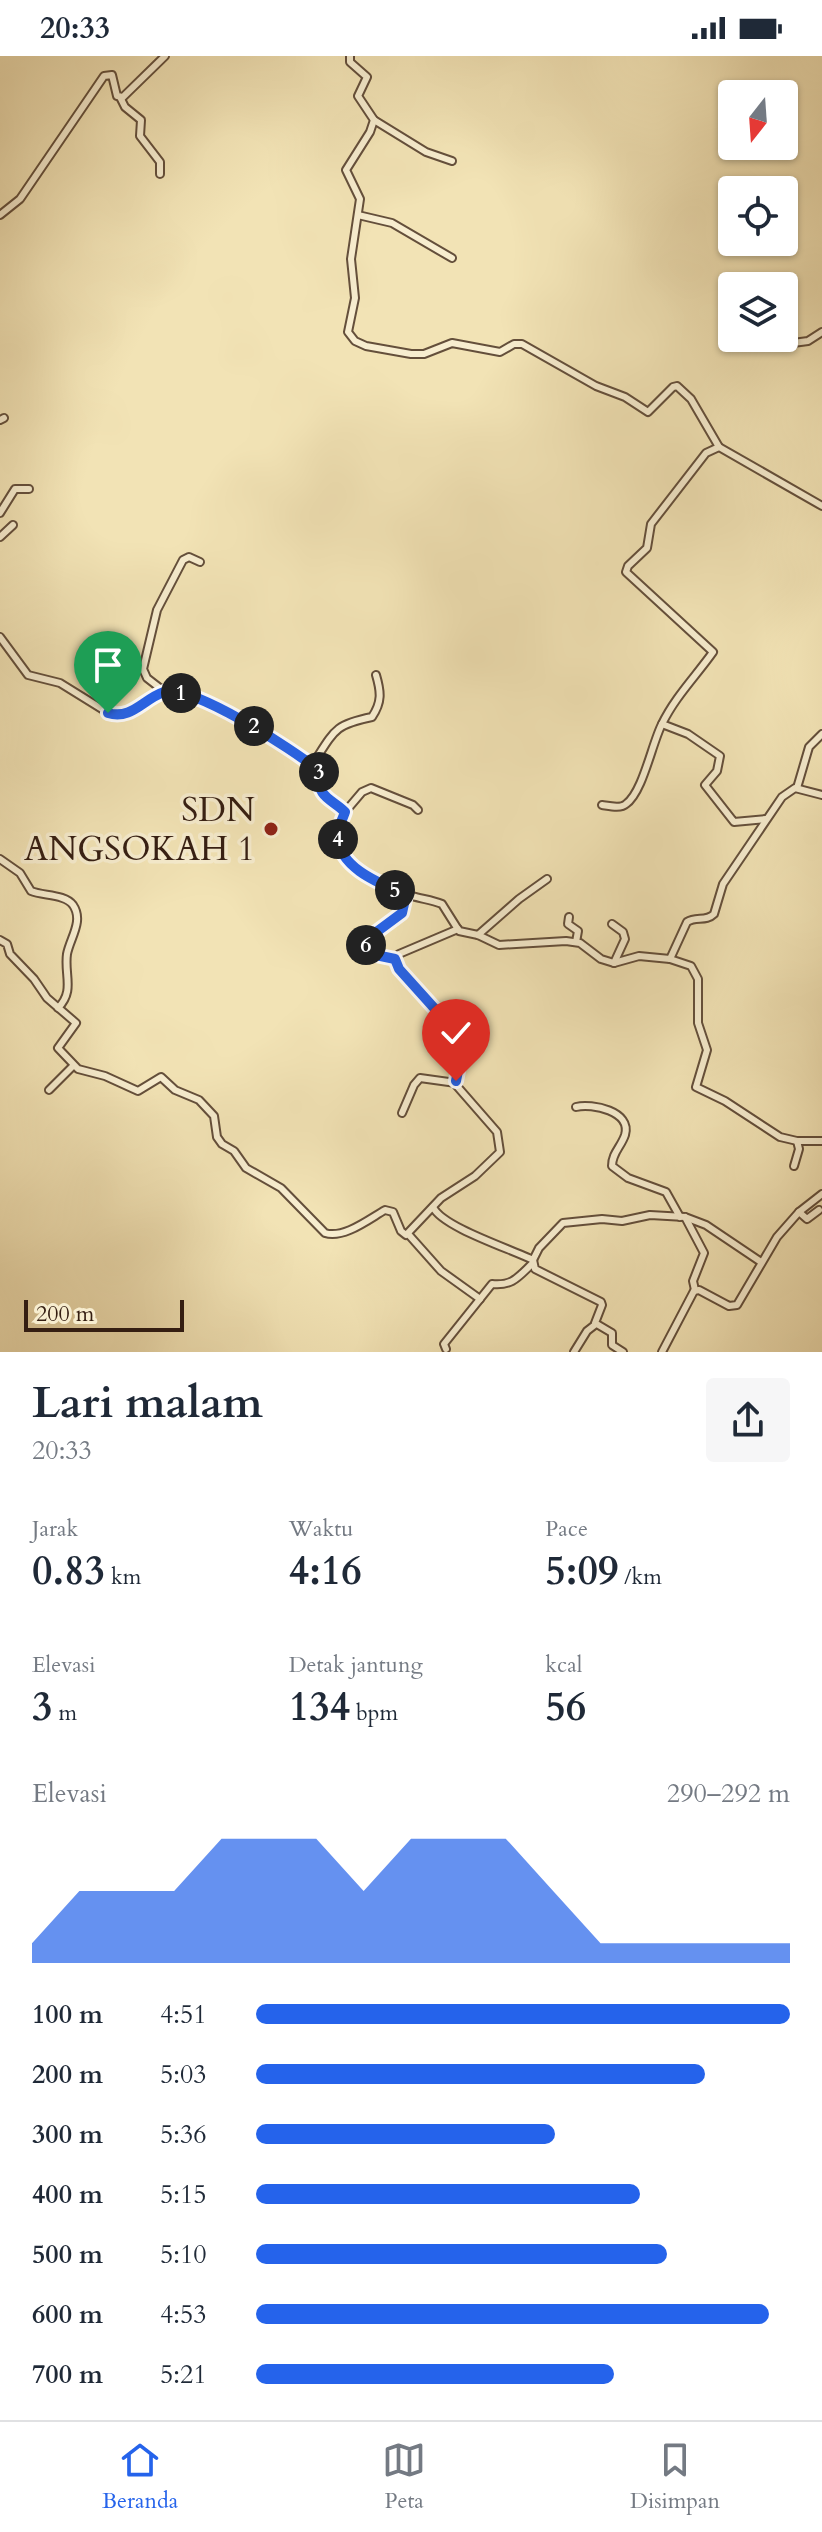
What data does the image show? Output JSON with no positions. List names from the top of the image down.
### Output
{
  "places": ["SDN ANGSOKAH 1"],
  "scale_bar": "200 m",
  "north": "bottom",
  "page": {
    "status": "20:33",
    "pins": [
      "1",
      "2",
      "3",
      "4",
      "5",
      "6"
    ],
    "scale": "200 m",
    "heading": ["Lari malam", "20:33"],
    "stats": [
      ["Jarak", "0.83 km"],
      ["Waktu", "4:16"],
      ["Pace", "5:09 /km"],
      ["Elevasi", "3 m"],
      ["Detak jantung", "134 bpm"],
      ["kcal", "56"]
    ],
    "chart": ["Elevasi", "290–292 m"],
    "list": [
      {
        "name": "100 m",
        "note": "4:51"
      },
      {
        "name": "200 m",
        "note": "5:03"
      },
      {
        "name": "300 m",
        "note": "5:36"
      },
      {
        "name": "400 m",
        "note": "5:15"
      },
      {
        "name": "500 m",
        "note": "5:10"
      },
      {
        "name": "600 m",
        "note": "4:53"
      },
      {
        "name": "700 m",
        "note": "5:21"
      }
    ],
    "tabs": ["Beranda", "Peta", "Disimpan"]
  }
}
